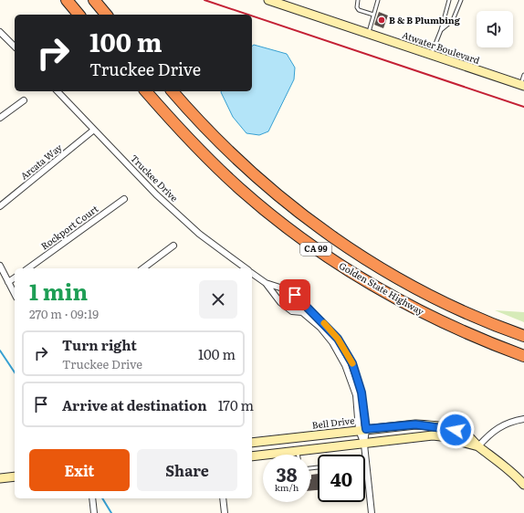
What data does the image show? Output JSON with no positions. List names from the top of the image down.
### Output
{
  "streets": {
    "highway": ["CA 99", "Golden State Highway"],
    "street": [
      "Atwater Boulevard",
      "Arcata Way",
      "Truckee Drive",
      "Rockport Court",
      "Bell Drive"
    ]
  },
  "crossings": [
    ["Arcata Way", "Truckee Drive"],
    ["Truckee Drive", "Bell Drive"]
  ],
  "places": ["B & B Plumbing"],
  "page": {
    "turn": ["100 m", "Truckee Drive"],
    "heading": ["1 min", "270 m · 09:19"],
    "list": [
      {
        "name": "Turn right",
        "note": "Truckee Drive",
        "value": "100 m"
      },
      {
        "name": "Arrive at destination",
        "value": "170 m"
      }
    ],
    "buttons": ["Exit", "Share"],
    "speed": "38 km/h",
    "limit": "40"
  }
}
